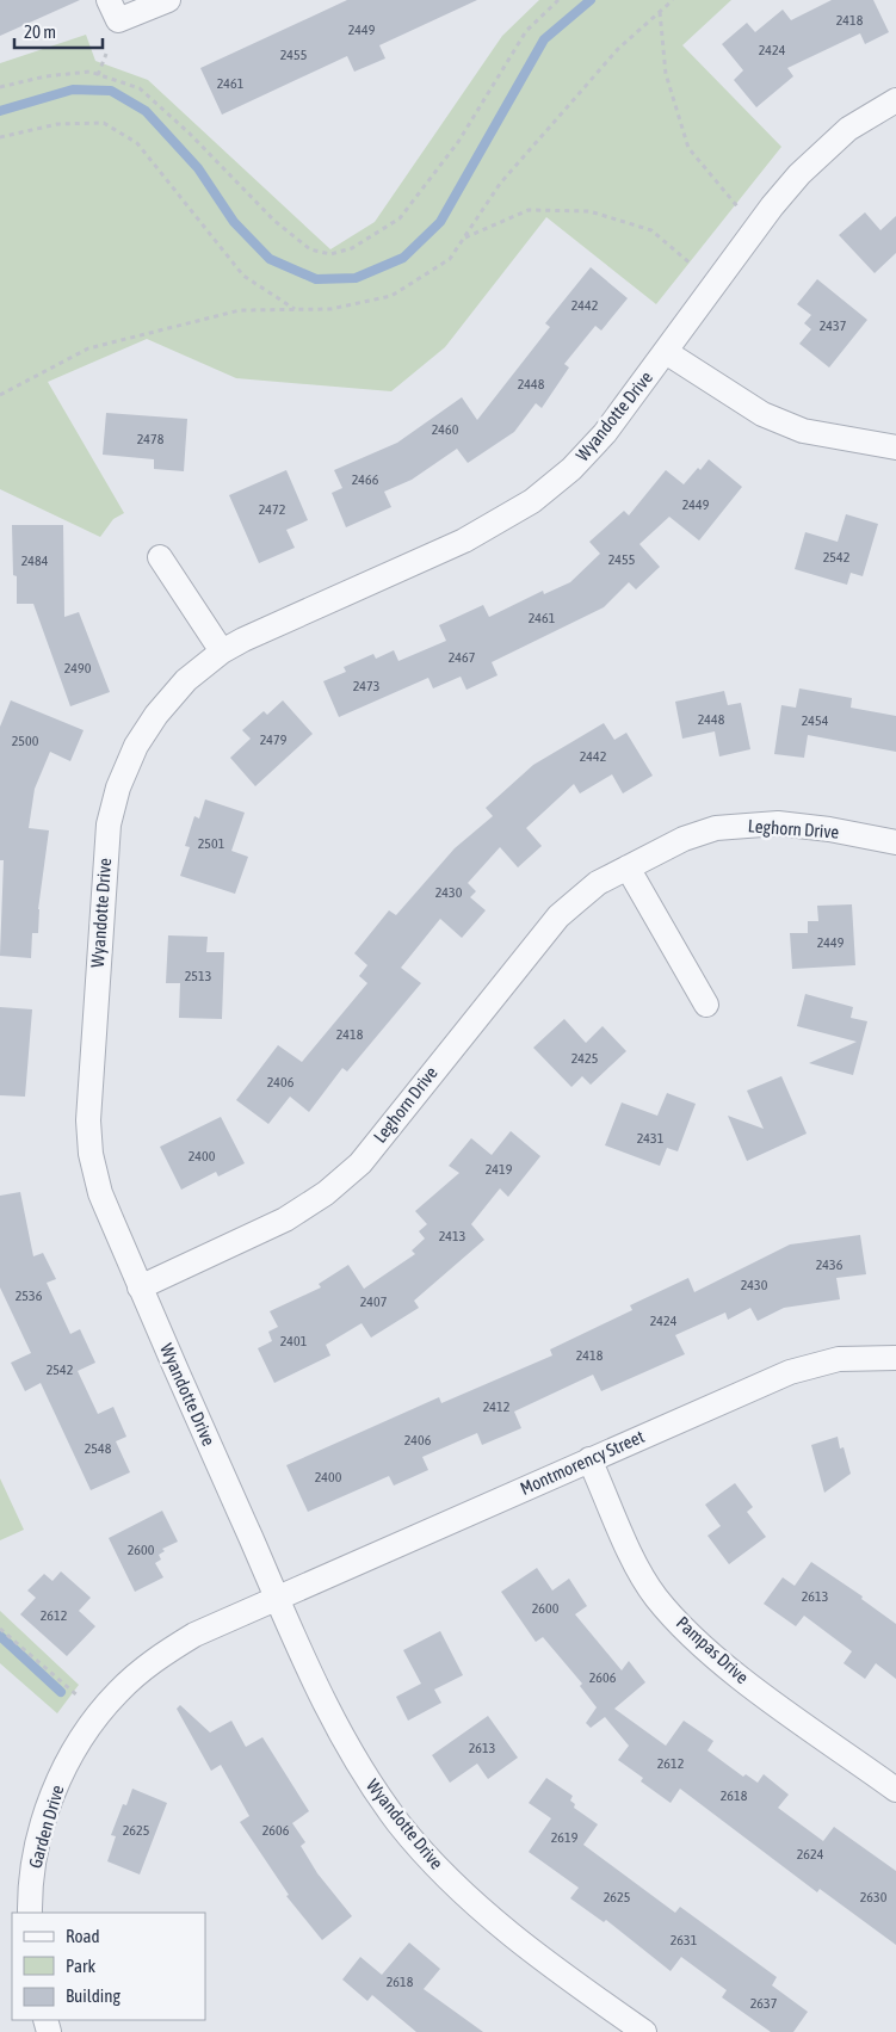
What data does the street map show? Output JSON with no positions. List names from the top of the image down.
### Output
{
  "streets": {
    "street": [
      "Wyandotte Drive",
      "Leghorn Drive",
      "Montmorency Street",
      "Pampas Drive",
      "Garden Drive"
    ]
  },
  "crossings": [
    ["Wyandotte Drive", "Leghorn Drive"],
    ["Wyandotte Drive", "Montmorency Street"],
    ["Wyandotte Drive", "Garden Drive"],
    ["Montmorency Street", "Pampas Drive"],
    ["Montmorency Street", "Garden Drive"]
  ],
  "house_numbers": [
    "2418",
    "2449",
    "2424",
    "2455",
    "2461",
    "2442",
    "2437",
    "2448",
    "2460",
    "2478",
    "2466",
    "2449",
    "2472",
    "2542",
    "2455",
    "2484",
    "2461",
    "2467",
    "2490",
    "2473",
    "2448",
    "2454",
    "2479",
    "2500",
    "2442",
    "2501",
    "2430",
    "2449",
    "2513",
    "2418",
    "2425",
    "2406",
    "2431",
    "2400",
    "2419",
    "2413",
    "2436",
    "2430",
    "2536",
    "2407",
    "2424",
    "2401",
    "2418",
    "2542",
    "2412",
    "2406",
    "2548",
    "2400",
    "2600",
    "2613",
    "2600",
    "2612",
    "2606",
    "2613",
    "2612",
    "2618",
    "2625",
    "2606",
    "2619",
    "2624",
    "2625",
    "2630",
    "2631",
    "2618",
    "2637"
  ],
  "legend": ["Road", "Park", "Building"],
  "scale_bar": "20 m"
}
